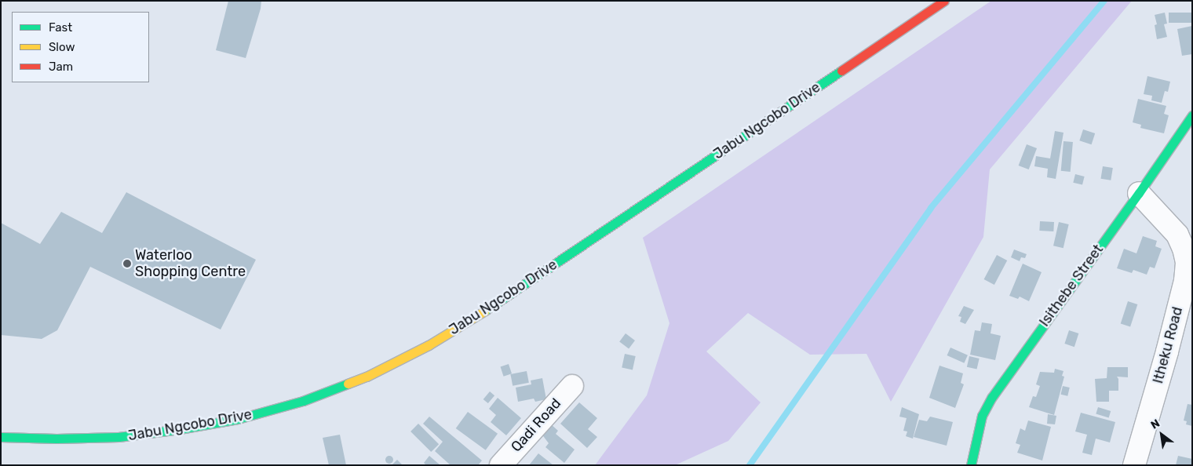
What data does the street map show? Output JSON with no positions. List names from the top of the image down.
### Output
{
  "streets": {
    "main road": ["Jabu Ngcobo Drive", "Isithebe Street"],
    "street": ["Itheku Road", "Qadi Road"]
  },
  "crossings": [
    ["Isithebe Street", "Itheku Road"]
  ],
  "places": ["Waterloo Shopping Centre"],
  "legend": ["Fast", "Slow", "Jam"],
  "north": "top left"
}
